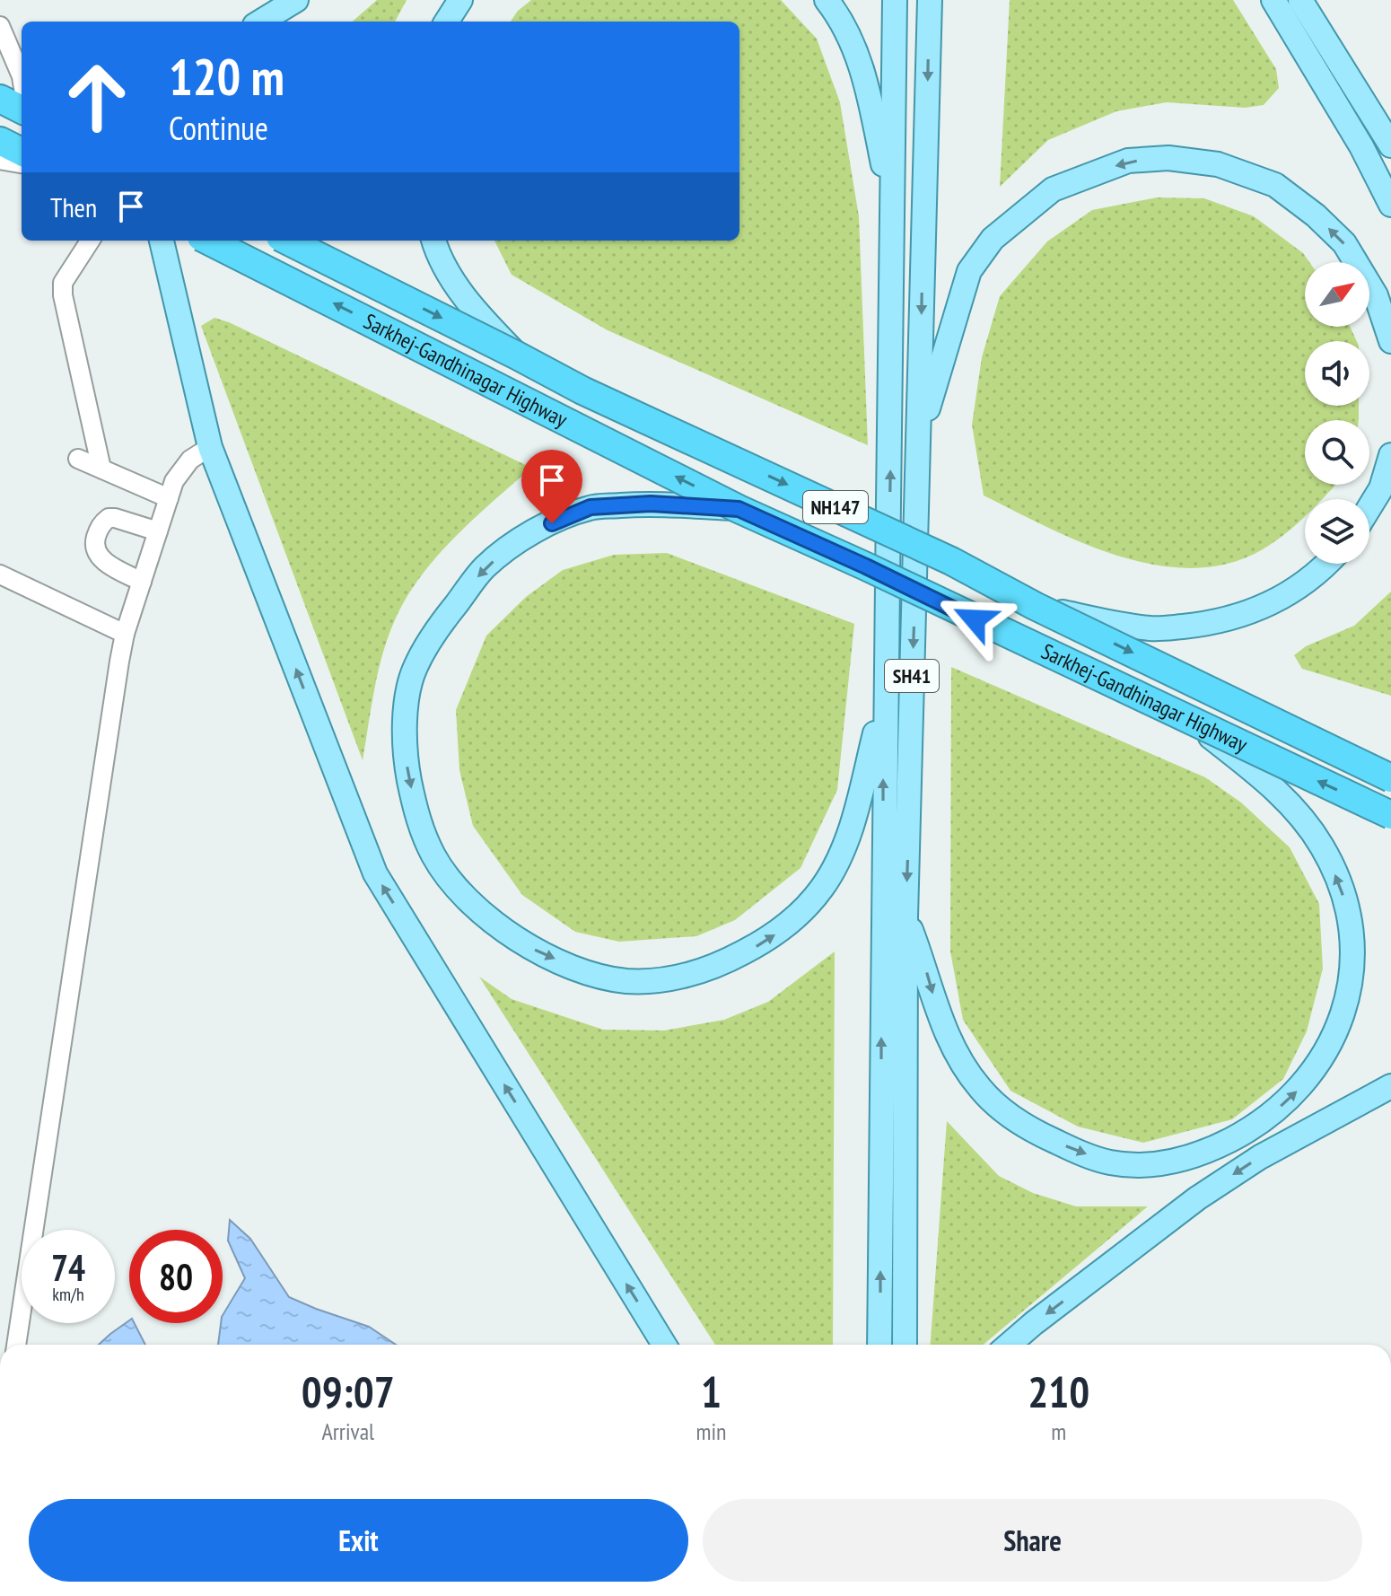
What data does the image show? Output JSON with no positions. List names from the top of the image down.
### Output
{
  "streets": {
    "highway": ["Sarkhej-Gandhinagar Highway", "NH147"],
    "main road": ["SH41"]
  },
  "north": "top right",
  "page": {
    "turn": ["120 m", "Continue"],
    "then": "Then",
    "speed": "74 km/h",
    "limit": "80",
    "eta": [
      "09:07",
      "Arrival",
      "1",
      "min",
      "210",
      "m"
    ],
    "buttons": ["Exit", "Share"]
  }
}
